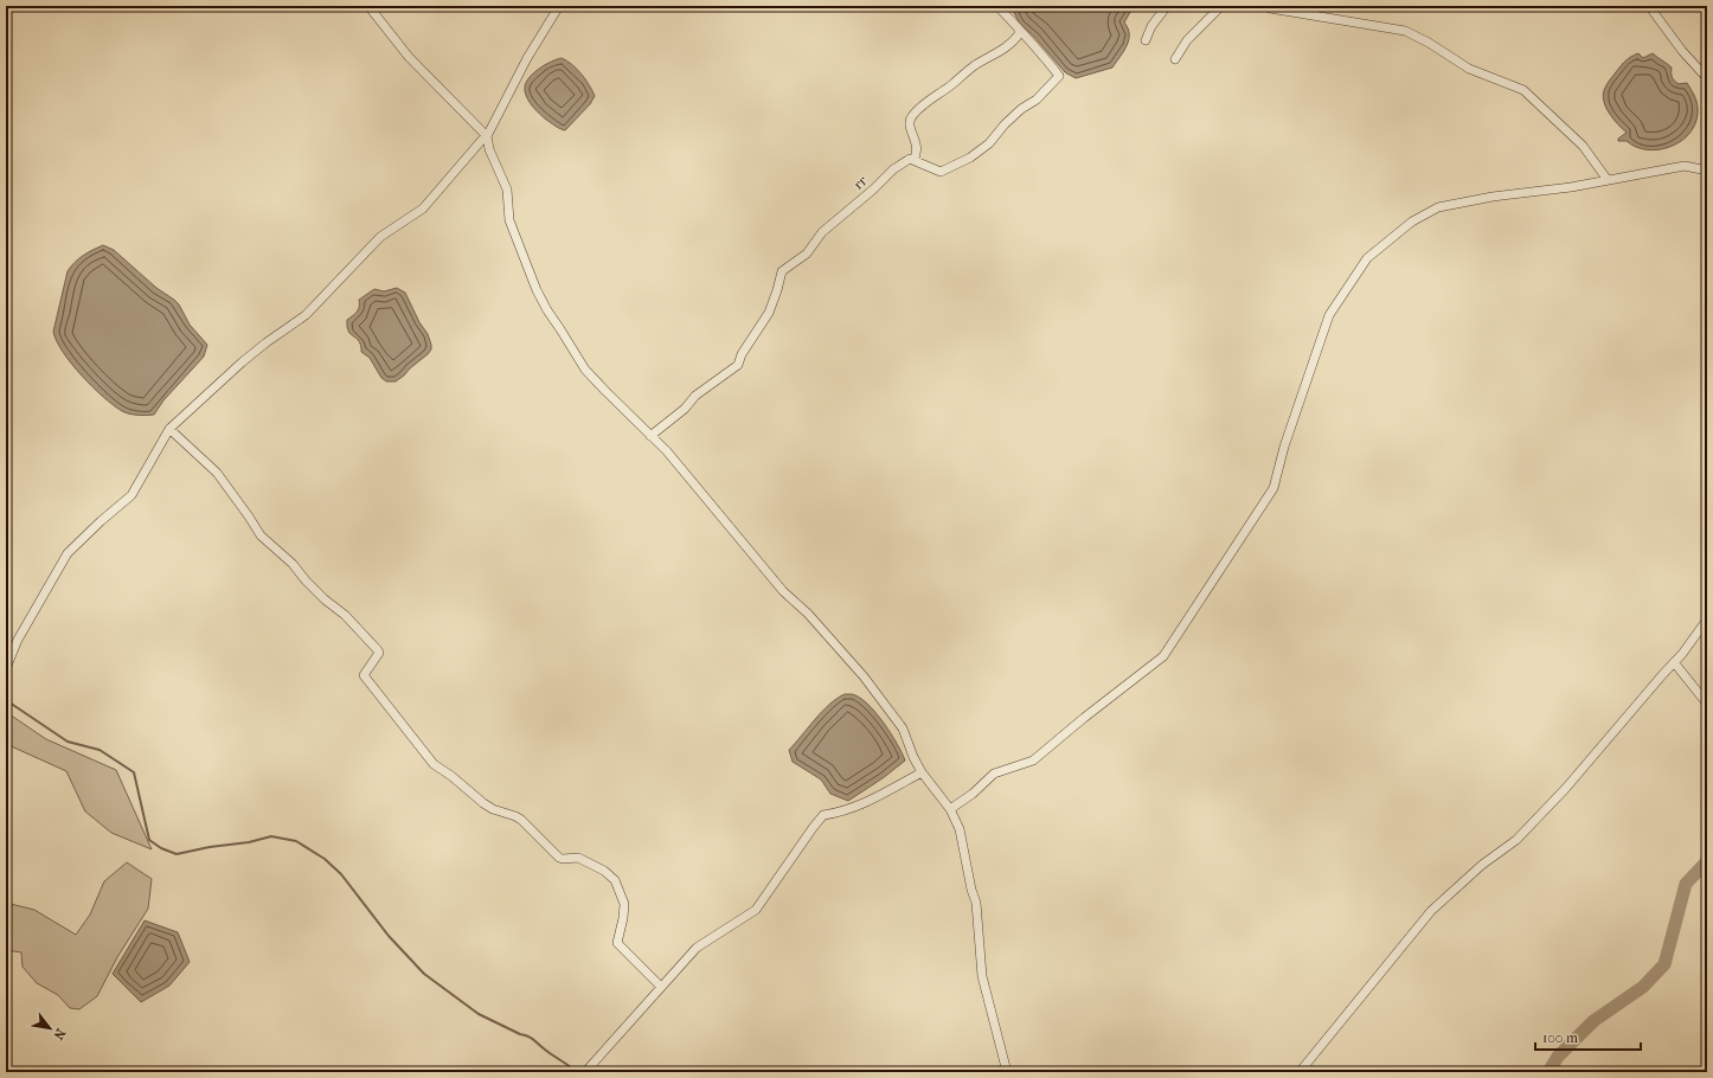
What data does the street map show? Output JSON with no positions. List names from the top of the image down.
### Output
{
  "streets": {
    "street": ["rr"]
  },
  "scale_bar": "100 m",
  "north": "bottom right"
}
